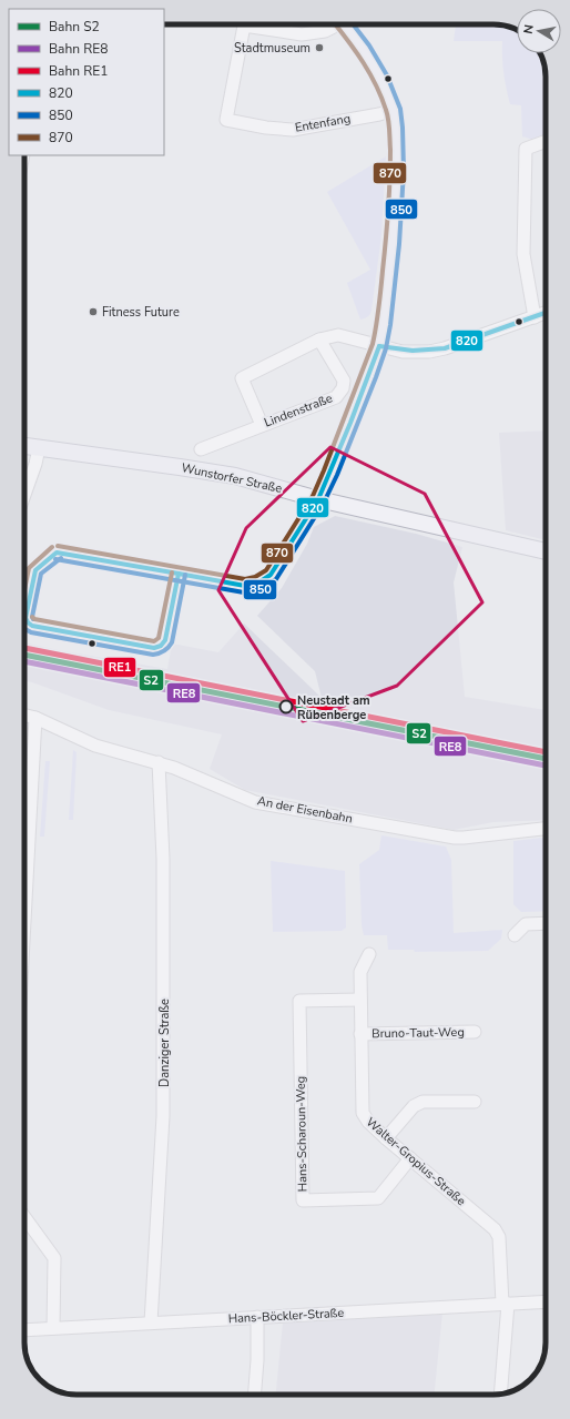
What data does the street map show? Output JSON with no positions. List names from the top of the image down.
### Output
{
  "streets": {
    "main road": ["Wunstorfer Straße"],
    "street": [
      "Entenfang",
      "Lindenstraße",
      "An der Eisenbahn",
      "Bruno-Taut-Weg",
      "Danziger Straße",
      "Hans-Scharoun-Weg",
      "Walter-Gropius-Straße",
      "Hans-Böckler-Straße"
    ]
  },
  "crossings": [
    ["An der Eisenbahn", "Danziger Straße"],
    ["Bruno-Taut-Weg", "Walter-Gropius-Straße"],
    ["Danziger Straße", "Hans-Böckler-Straße"],
    ["Hans-Scharoun-Weg", "Walter-Gropius-Straße"],
    ["Walter-Gropius-Straße", "Hans-Böckler-Straße"]
  ],
  "places": ["Stadtmuseum", "Fitness Future", "Neustadt am Rübenberge"],
  "lines": [
    "transit line 850",
    "transit line 870",
    "transit line 820",
    "rail line RE1",
    "rail line S2",
    "rail line RE8"
  ],
  "legend": [
    "Bahn S2",
    "Bahn RE8",
    "Bahn RE1",
    "820",
    "850",
    "870"
  ],
  "north": "left"
}
